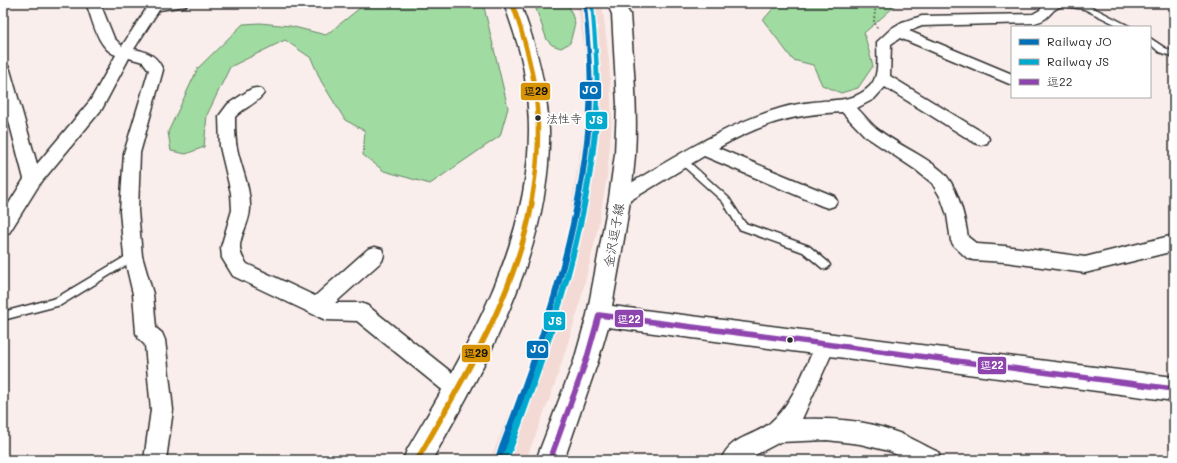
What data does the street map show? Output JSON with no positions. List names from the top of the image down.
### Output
{
  "streets": {
    "main road": ["金沢逗子線"]
  },
  "places": ["法性寺"],
  "lines": [
    "rail line JO",
    "rail line JS",
    "transit line 逗29",
    "transit line 逗22"
  ],
  "legend": ["Railway JO", "Railway JS", "逗22"]
}
